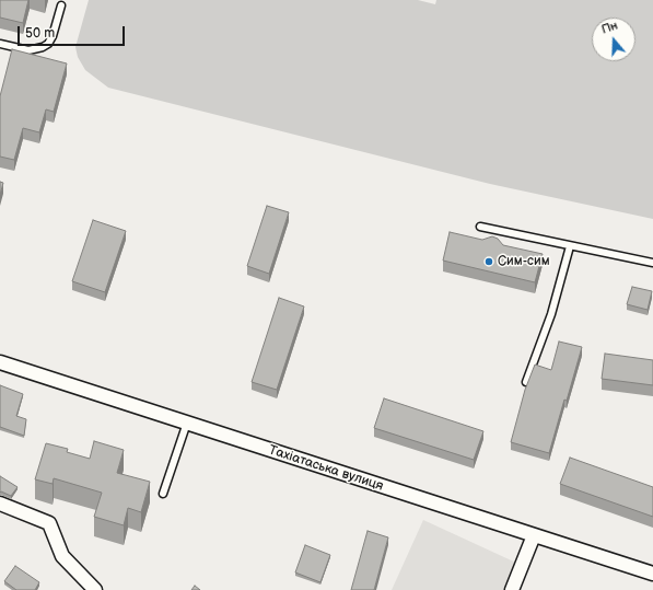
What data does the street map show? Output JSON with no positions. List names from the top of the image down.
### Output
{
  "streets": {
    "street": ["Тахіатаська вулиця"]
  },
  "places": ["Сим-сим"],
  "scale_bar": "50 m",
  "north": "top"
}
